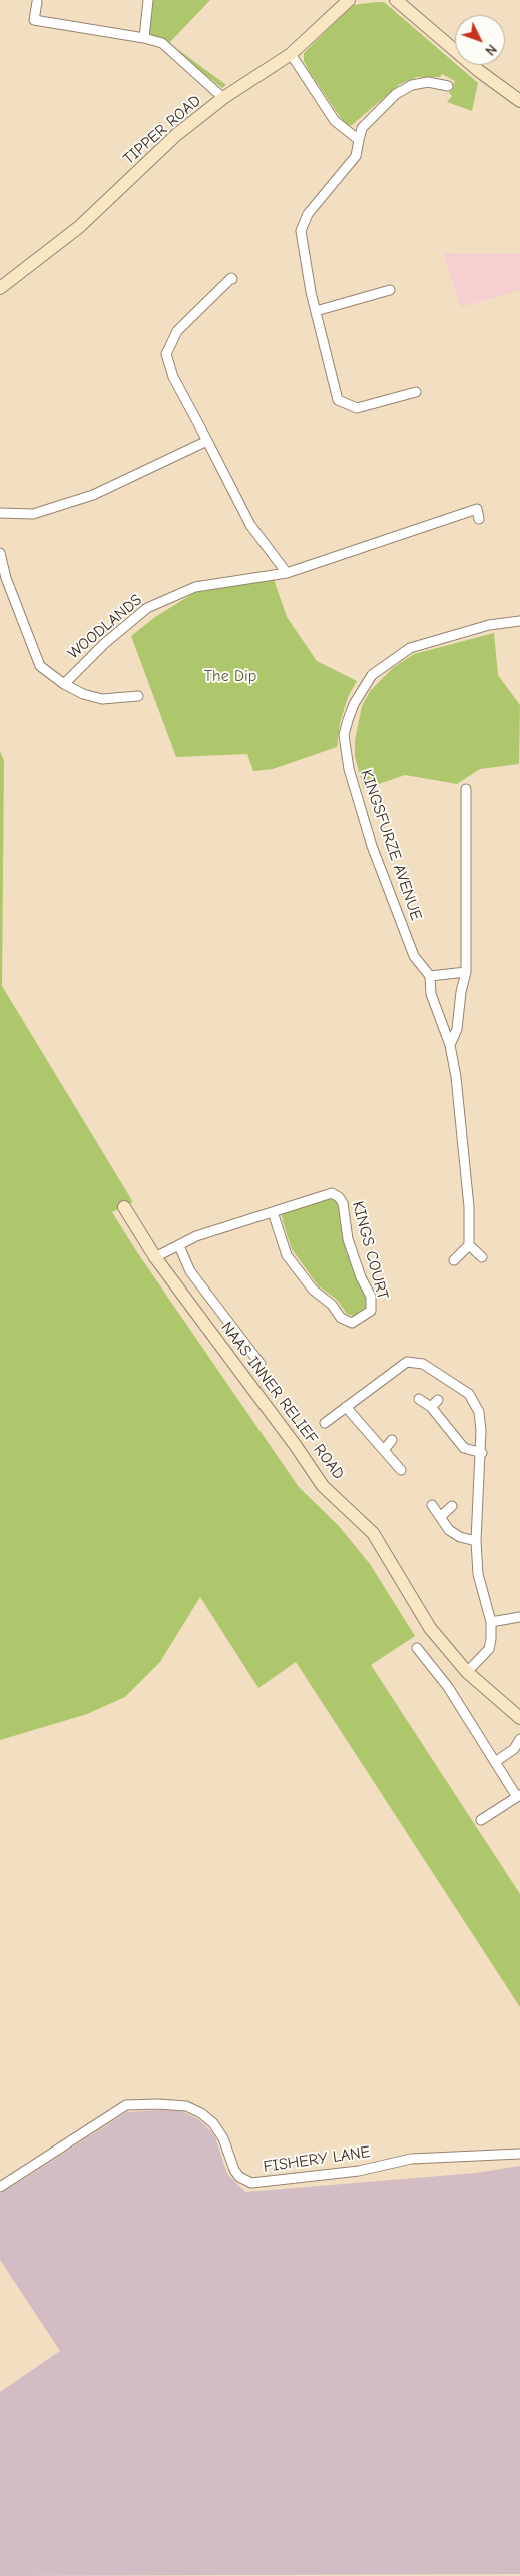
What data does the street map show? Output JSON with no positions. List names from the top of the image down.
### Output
{
  "streets": {
    "street": [
      "TIPPER ROAD",
      "WOODLANDS",
      "KINGSFURZE AVENUE",
      "KINGS COURT",
      "NAAS INNER RELIEF ROAD",
      "FISHERY LANE"
    ]
  },
  "crossings": [
    ["KINGS COURT", "NAAS INNER RELIEF ROAD"]
  ],
  "parks": ["The Dip"],
  "north": "bottom right"
}
